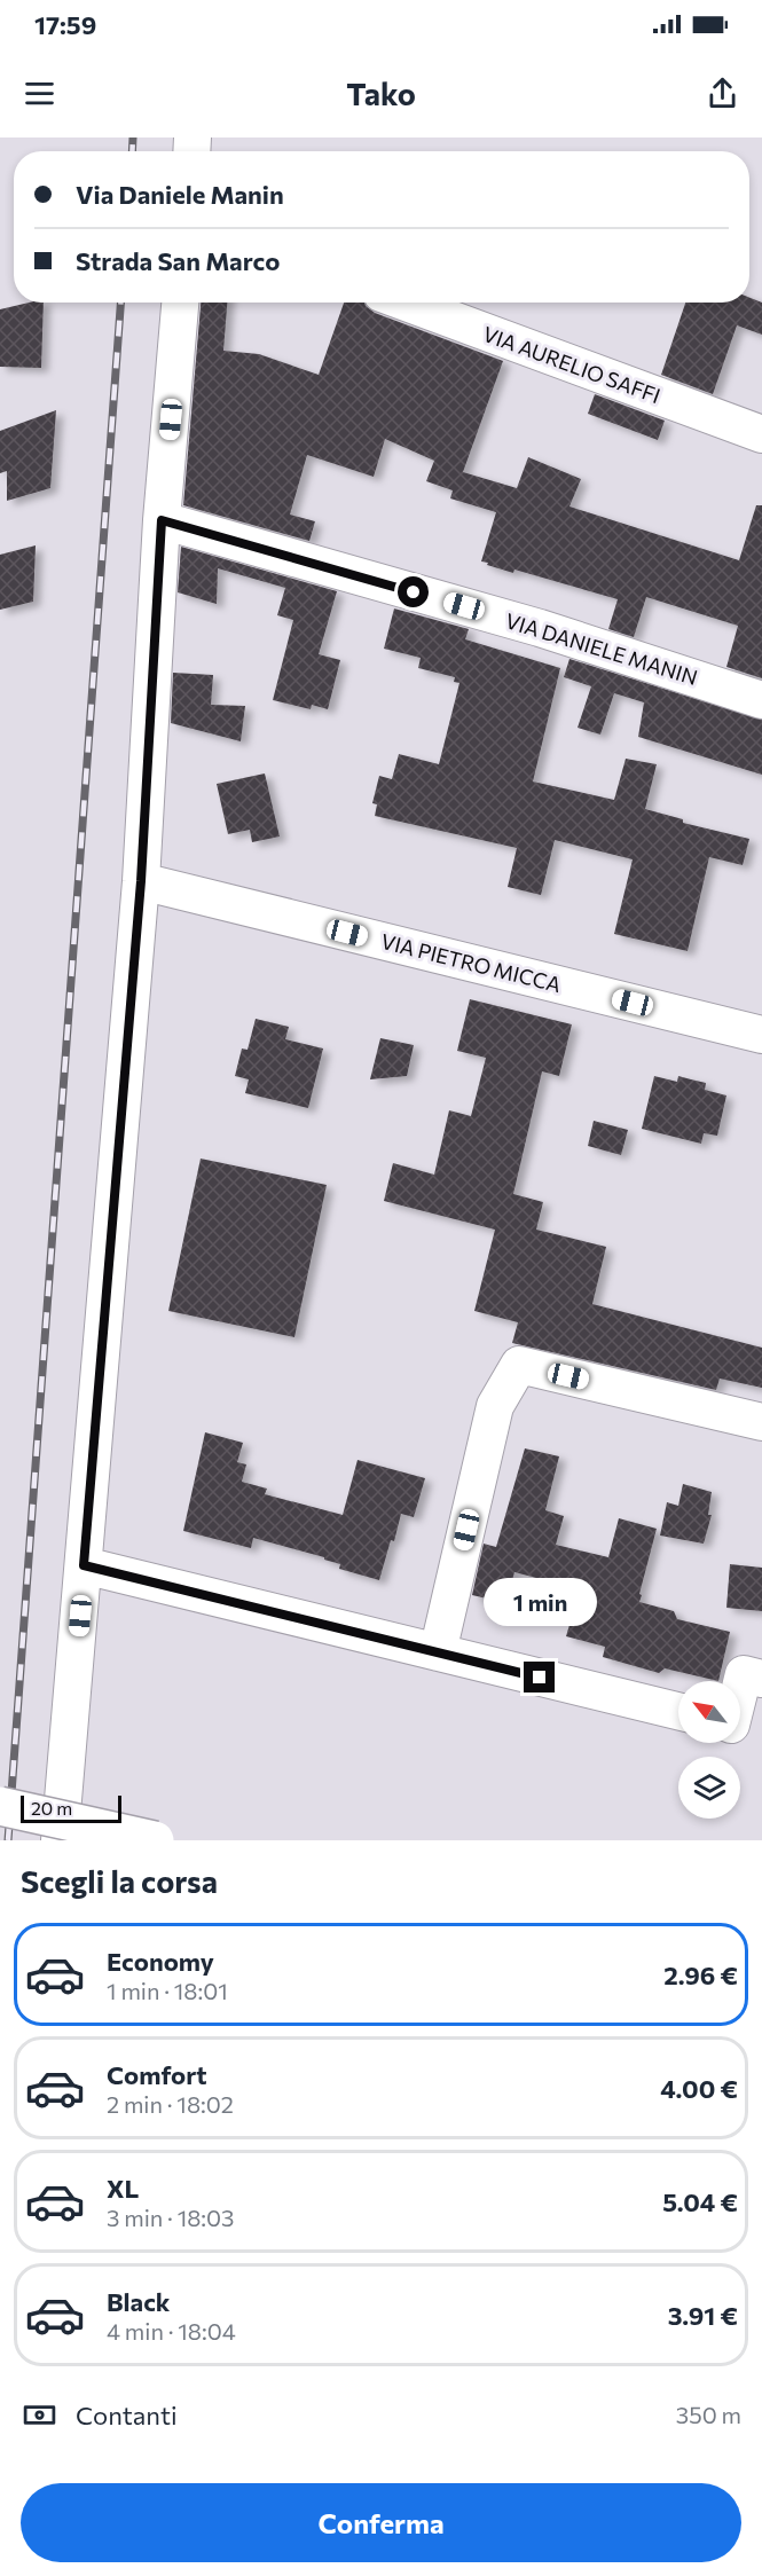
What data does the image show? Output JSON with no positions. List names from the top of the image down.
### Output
{
  "streets": {
    "street": ["VIA AURELIO SAFFI", "VIA DANIELE MANIN", "VIA PIETRO MICCA"]
  },
  "scale_bar": "20 m",
  "north": "top left",
  "page": {
    "status": "17:59",
    "header": "Tako",
    "banner": ["Via Daniele Manin", "Strada San Marco"],
    "bubble": "1 min",
    "scale": "20 m",
    "heading": "Scegli la corsa",
    "list": [
      {
        "name": "Economy",
        "note": "1 min · 18:01",
        "value": "2.96 €"
      },
      {
        "name": "Comfort",
        "note": "2 min · 18:02",
        "value": "4.00 €"
      },
      {
        "name": "XL",
        "note": "3 min · 18:03",
        "value": "5.04 €"
      },
      {
        "name": "Black",
        "note": "4 min · 18:04",
        "value": "3.91 €"
      }
    ],
    "pay": ["Contanti", "350 m"],
    "buttons": "Conferma"
  }
}
